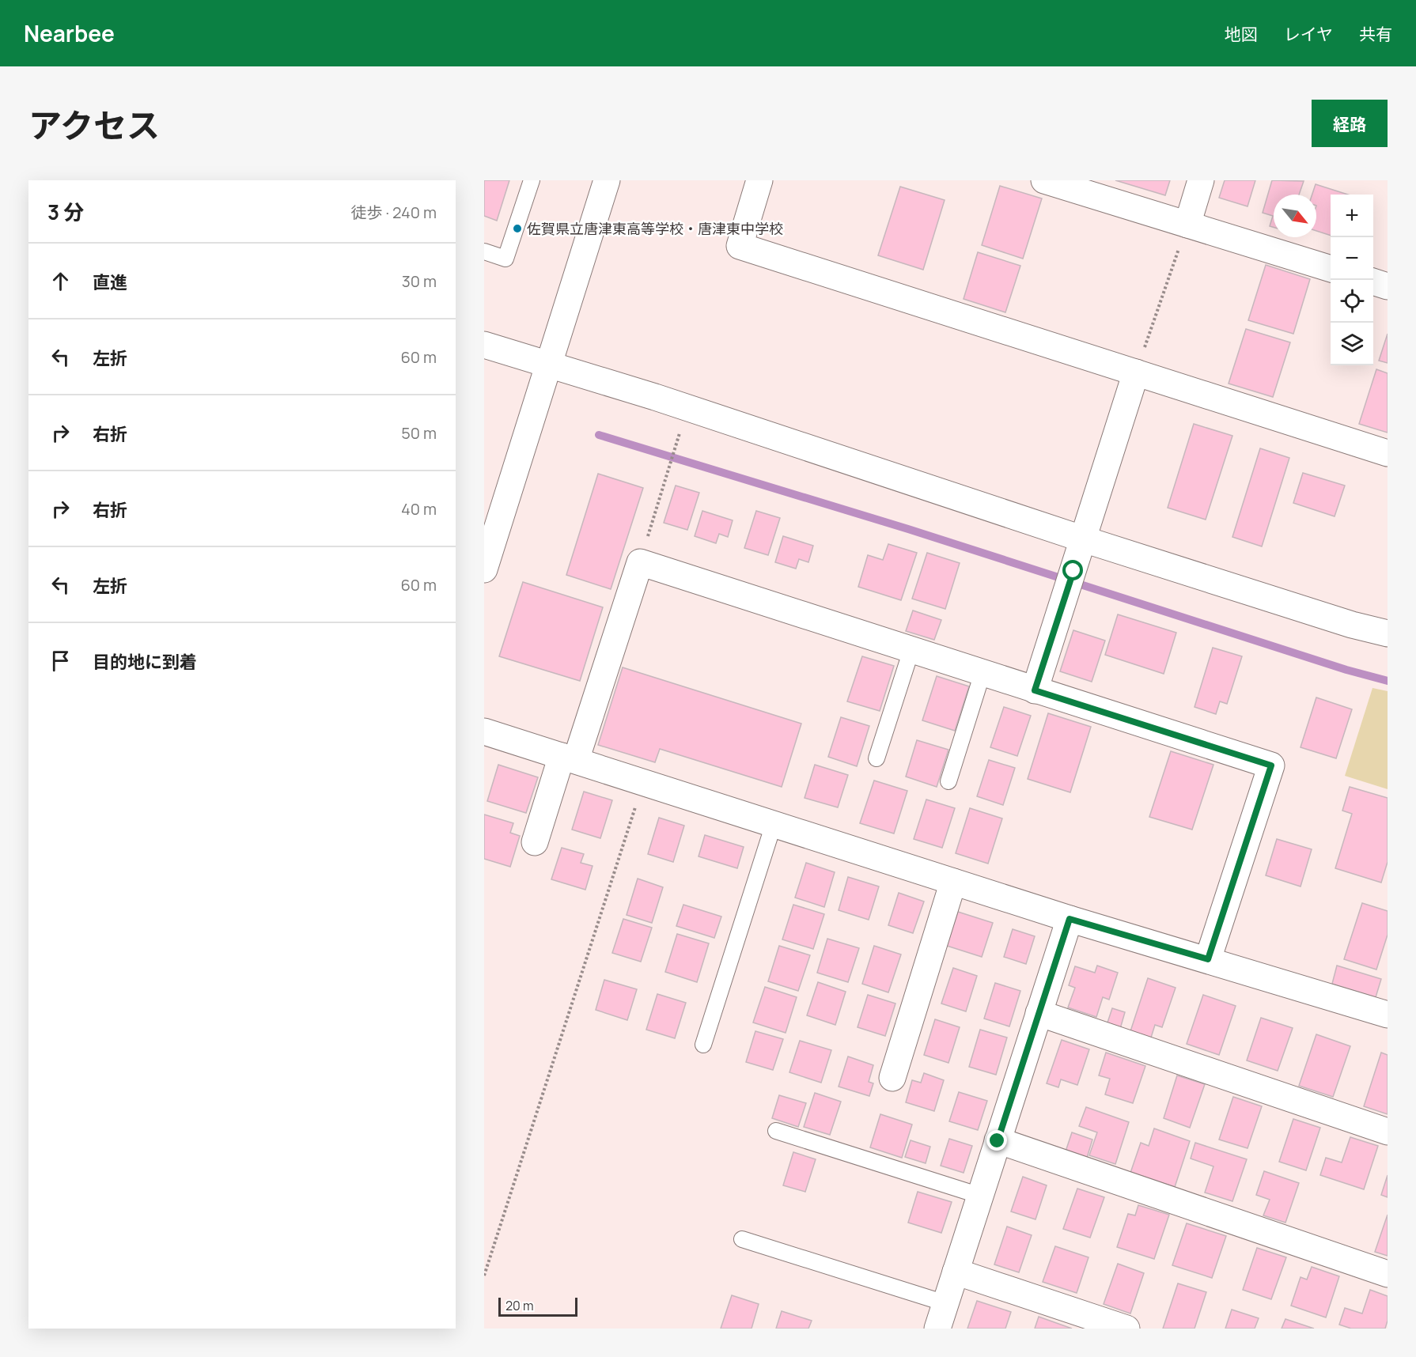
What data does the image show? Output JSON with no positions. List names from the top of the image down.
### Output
{
  "places": ["佐賀県立唐津東高等学校・唐津東中学校"],
  "scale_bar": "20 m",
  "north": "bottom right",
  "page": {
    "header": "Nearbee",
    "nav": ["地図", "レイヤ", "共有"],
    "title": "アクセス",
    "buttons": "経路",
    "heading": ["3 分", "徒歩 · 240 m"],
    "map_buttons": ["+", "−"],
    "list": [
      ["直進", "30 m"],
      ["左折", "60 m"],
      ["右折", "50 m"],
      ["右折", "40 m"],
      ["左折", "60 m"],
      "目的地に到着"
    ],
    "scale": "20 m"
  }
}
